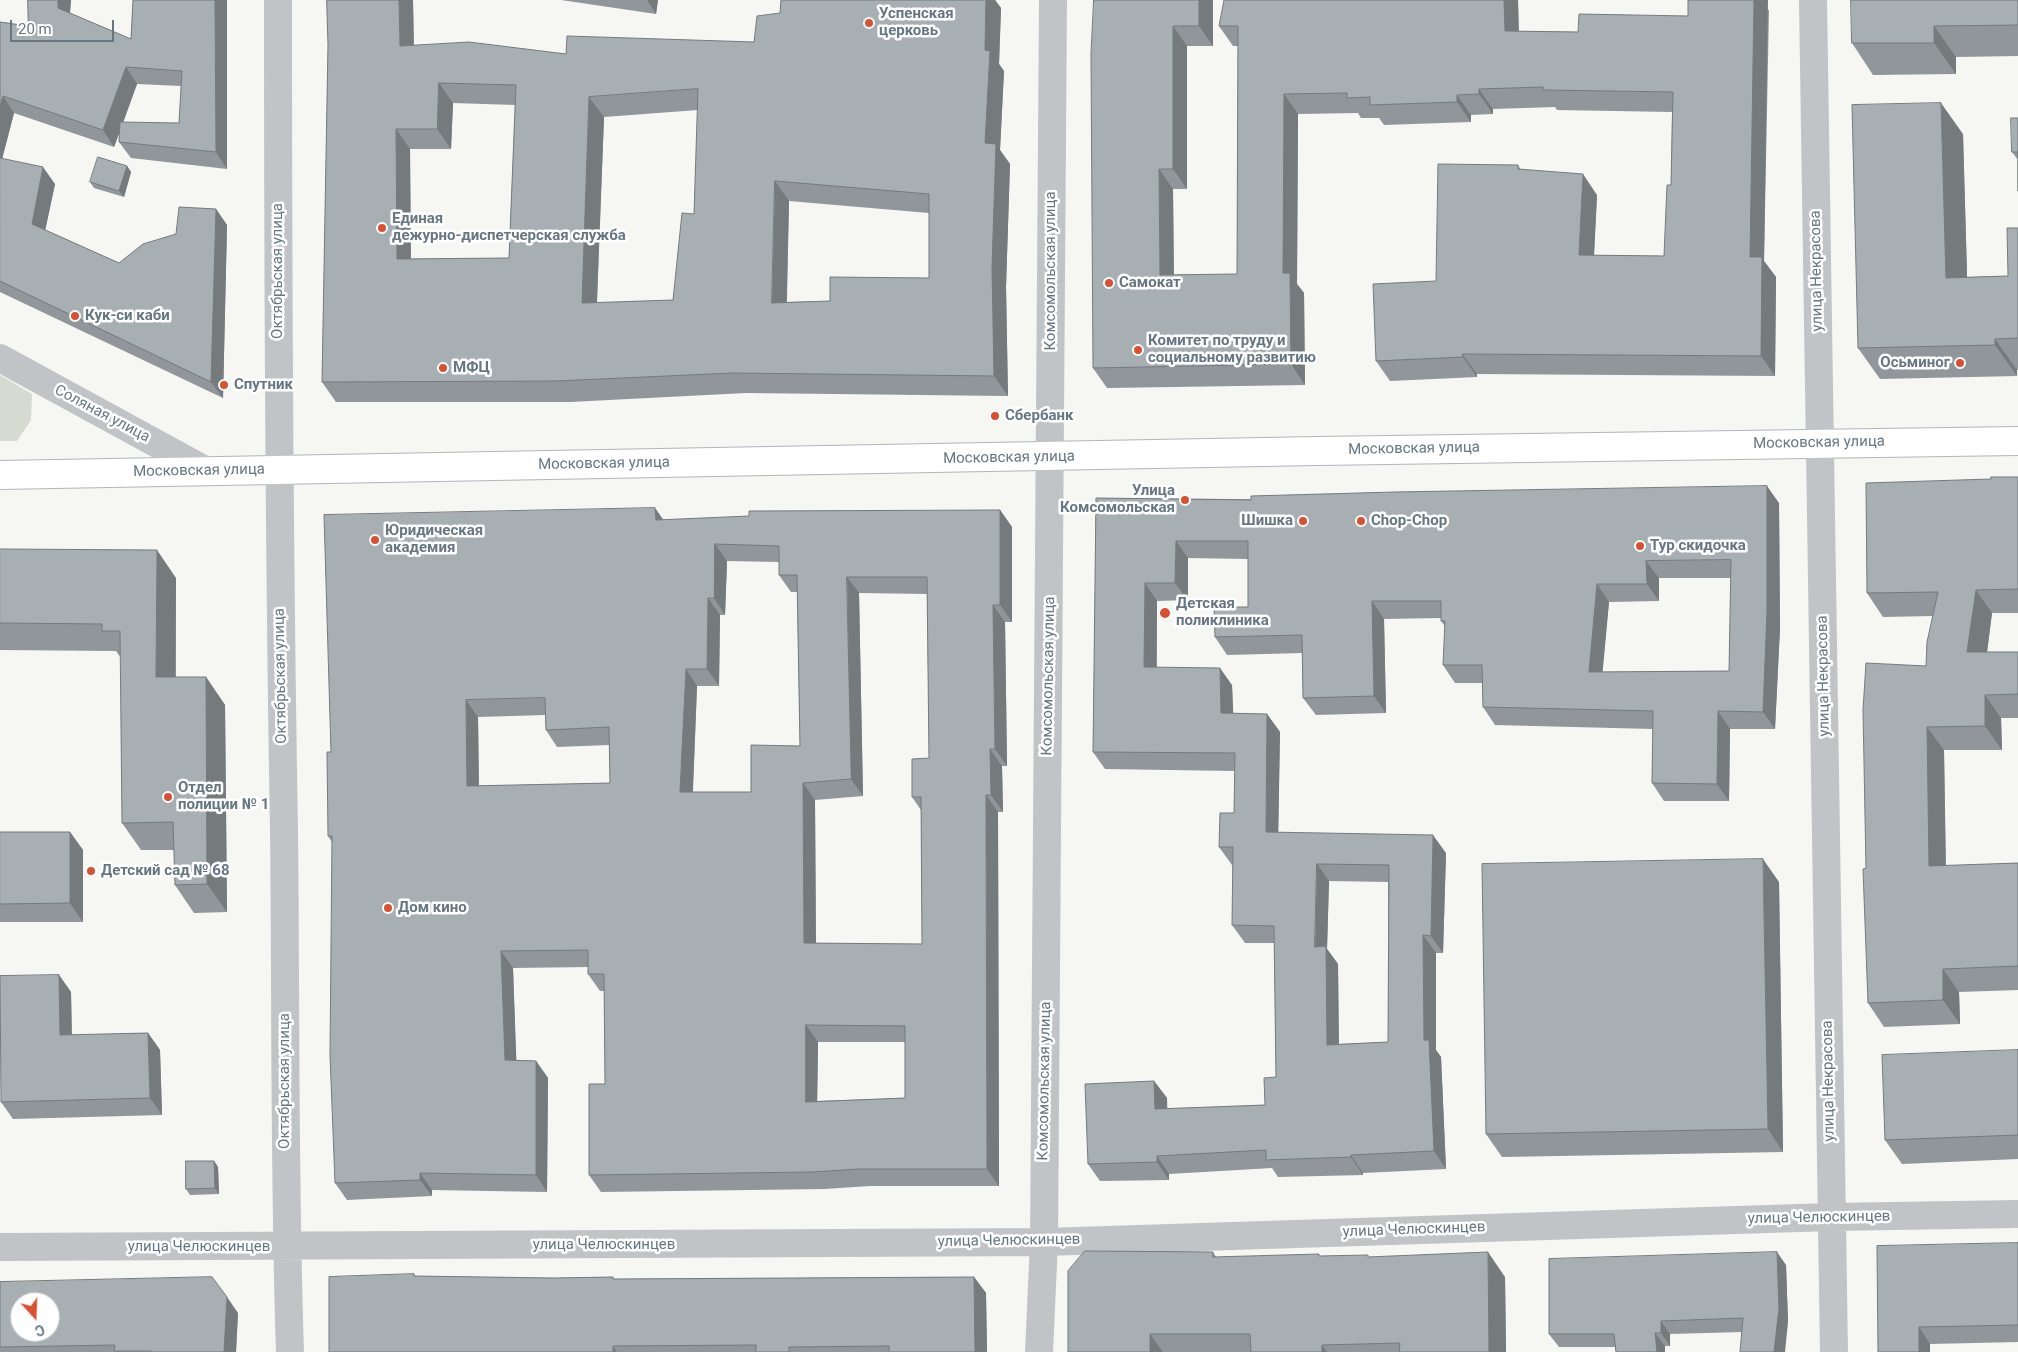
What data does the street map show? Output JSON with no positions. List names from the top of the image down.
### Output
{
  "streets": {
    "main road": ["Московская улица"],
    "street": [
      "Октябрьская улица",
      "Комсомольская улица",
      "улица Некрасова",
      "Соляная улица",
      "улица Челюскинцев"
    ]
  },
  "crossings": [
    ["Октябрьская улица", "Московская улица"],
    ["Октябрьская улица", "улица Челюскинцев"],
    ["Комсомольская улица", "Московская улица"],
    ["Комсомольская улица", "улица Челюскинцев"],
    ["улица Некрасова", "Московская улица"],
    ["улица Некрасова", "улица Челюскинцев"],
    ["Соляная улица", "Московская улица"]
  ],
  "places": [
    "Успенская церковь",
    "Единая дежурно-диспетчерская служба",
    "Самокат",
    "Кук-си каби",
    "Комитет по труду и социальному развитию",
    "Осьминог",
    "МФЦ",
    "Спутник",
    "Сбербанк",
    "Улица Комсомольская",
    "Шишка",
    "Chop-Chop",
    "Юридическая академия",
    "Тур скидочка",
    "Детская поликлиника",
    "Отдел полиции № 1",
    "Детский сад № 68",
    "Дом кино"
  ],
  "scale_bar": "20 m",
  "north": "bottom"
}
